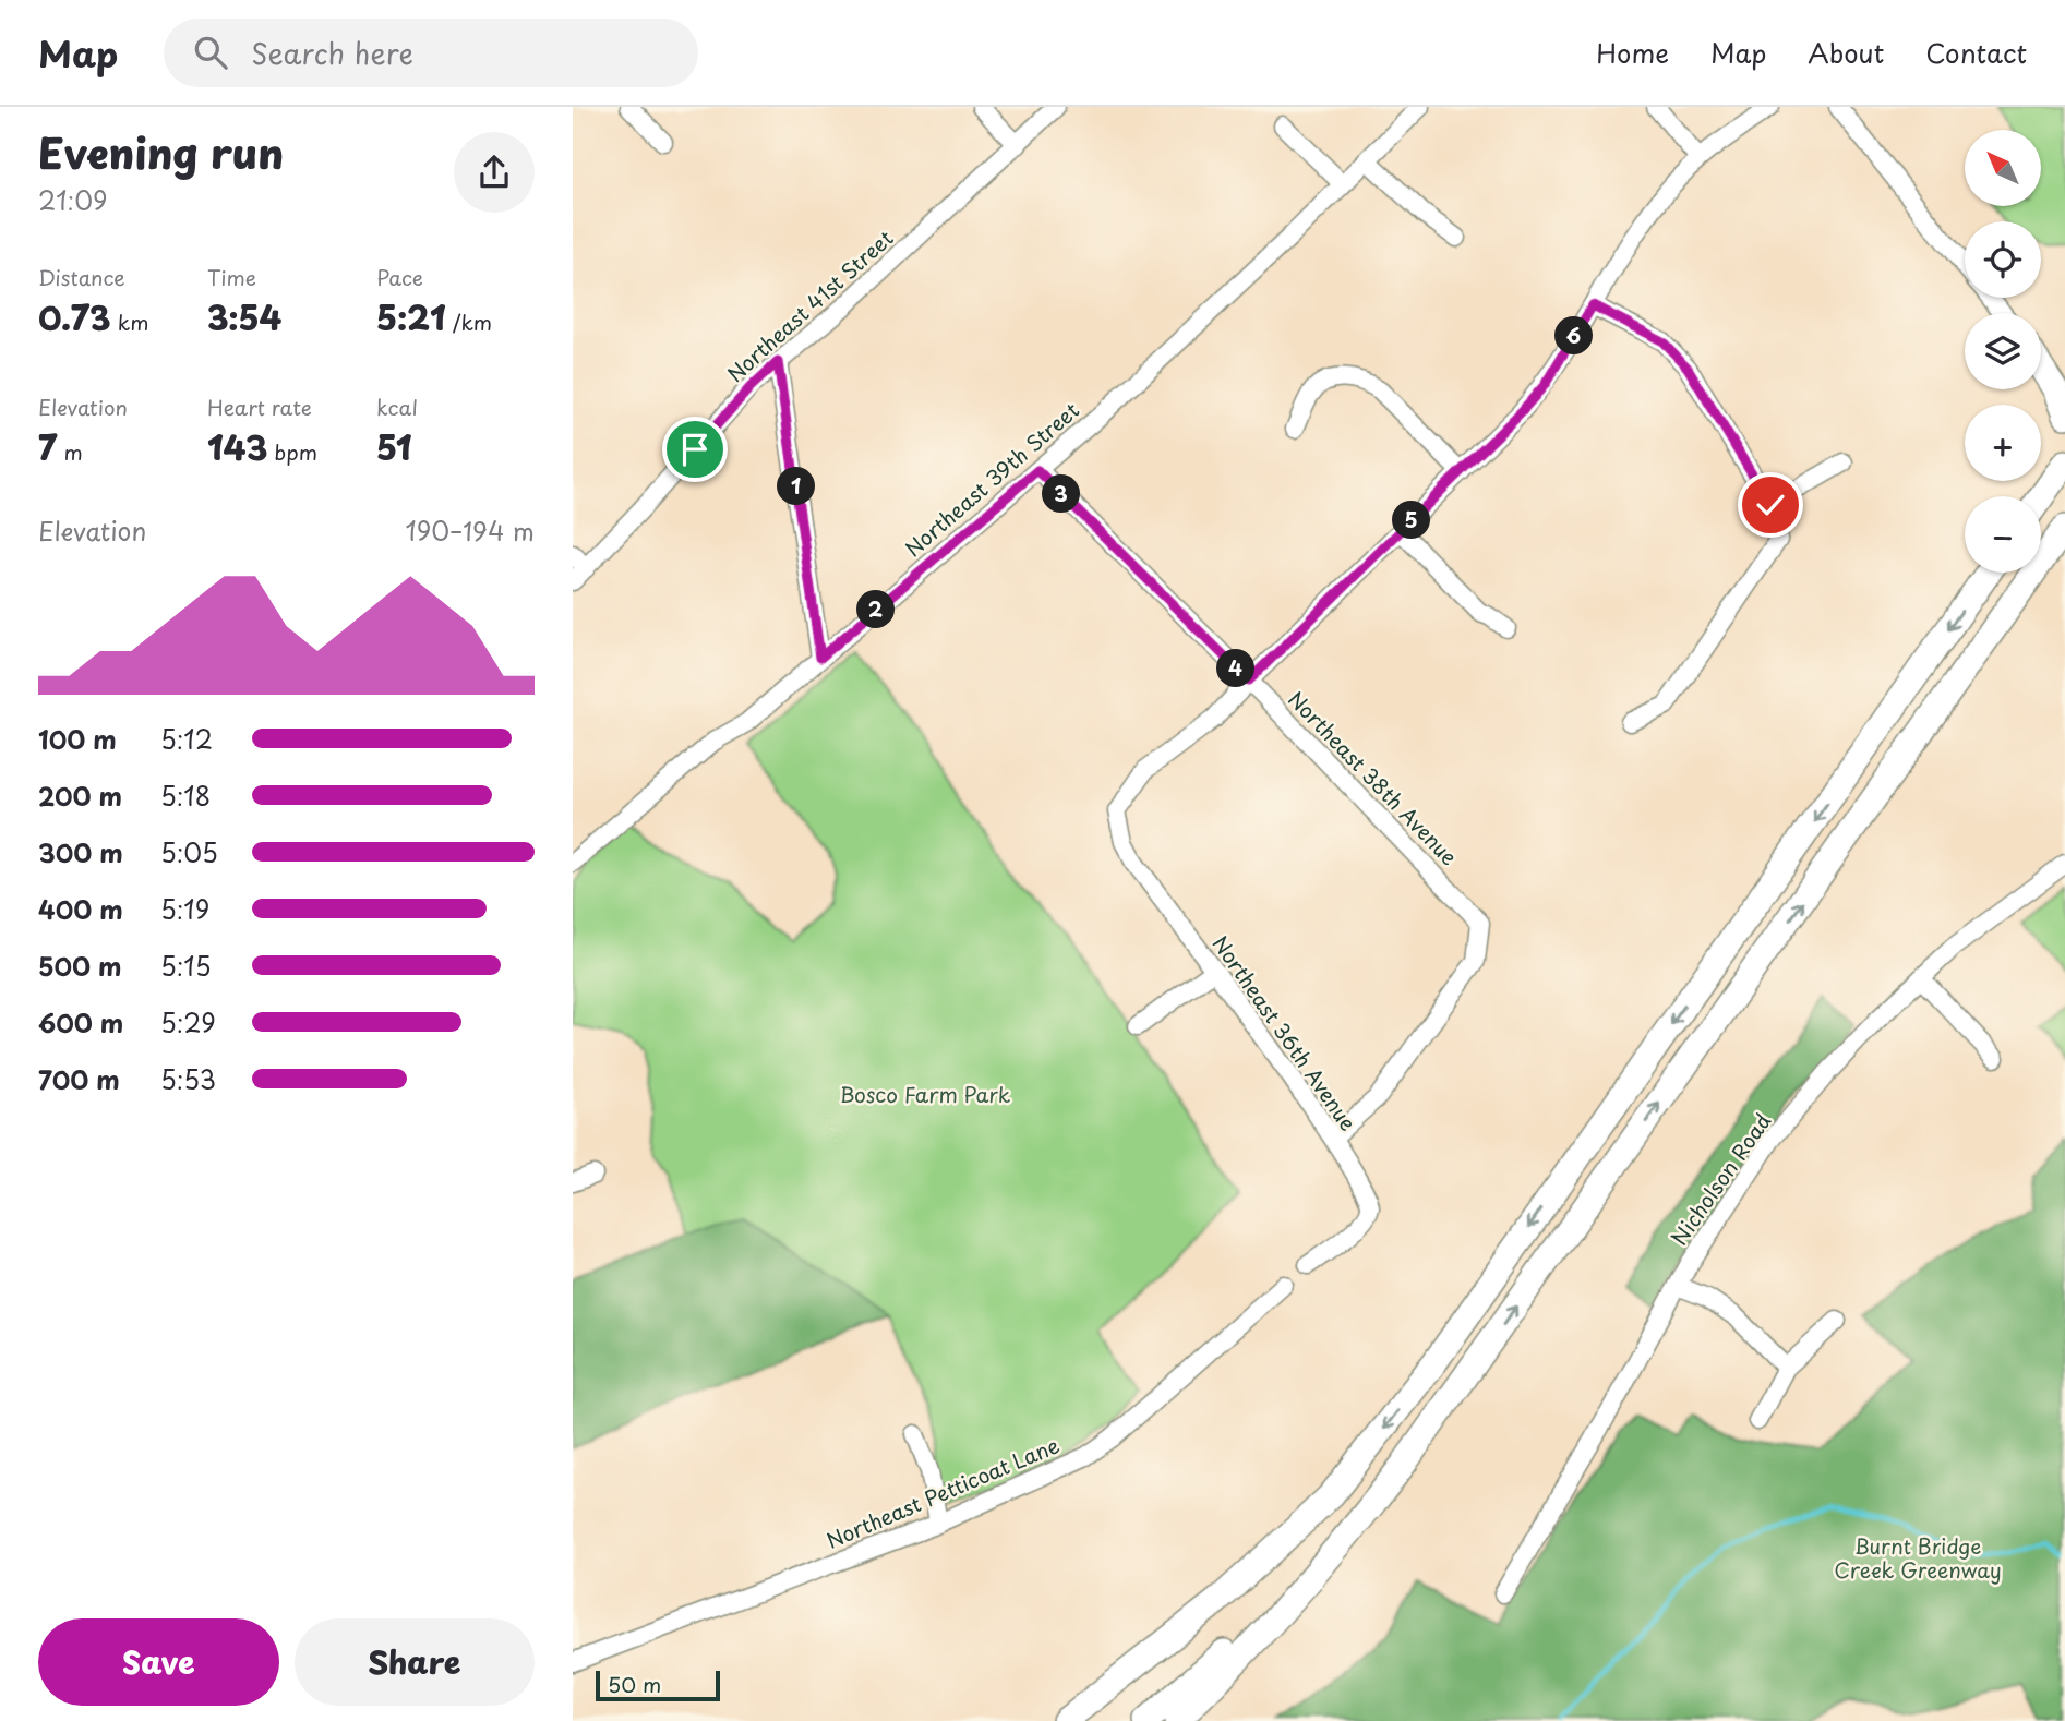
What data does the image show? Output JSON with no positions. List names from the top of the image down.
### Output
{
  "streets": {
    "street": [
      "Northeast 41st Street",
      "Northeast 39th Street",
      "Northeast 38th Avenue",
      "Northeast 36th Avenue",
      "Nicholson Road",
      "Northeast Petticoat Lane"
    ]
  },
  "crossings": [
    ["Northeast 39th Street", "Northeast 38th Avenue"],
    ["Northeast 38th Avenue", "Northeast 36th Avenue"]
  ],
  "parks": ["Bosco Farm Park", "Burnt Bridge Creek Greenway"],
  "scale_bar": "50 m",
  "north": "top left",
  "page": {
    "header": "Map",
    "search": "Search here",
    "nav": [
      "Home",
      "Map",
      "About",
      "Contact"
    ],
    "heading": ["Evening run", "21:09"],
    "map_buttons": ["+", "−"],
    "stats": [
      ["Distance", "0.73 km"],
      ["Time", "3:54"],
      ["Pace", "5:21 /km"],
      ["Elevation", "7 m"],
      ["Heart rate", "143 bpm"],
      ["kcal", "51"]
    ],
    "pins": [
      "6",
      "1",
      "3",
      "5",
      "2",
      "4"
    ],
    "chart": ["Elevation", "190–194 m"],
    "list": [
      {
        "name": "100 m",
        "note": "5:12"
      },
      {
        "name": "200 m",
        "note": "5:18"
      },
      {
        "name": "300 m",
        "note": "5:05"
      },
      {
        "name": "400 m",
        "note": "5:19"
      },
      {
        "name": "500 m",
        "note": "5:15"
      },
      {
        "name": "600 m",
        "note": "5:29"
      },
      {
        "name": "700 m",
        "note": "5:53"
      }
    ],
    "buttons": ["Save", "Share"],
    "scale": "50 m"
  }
}
